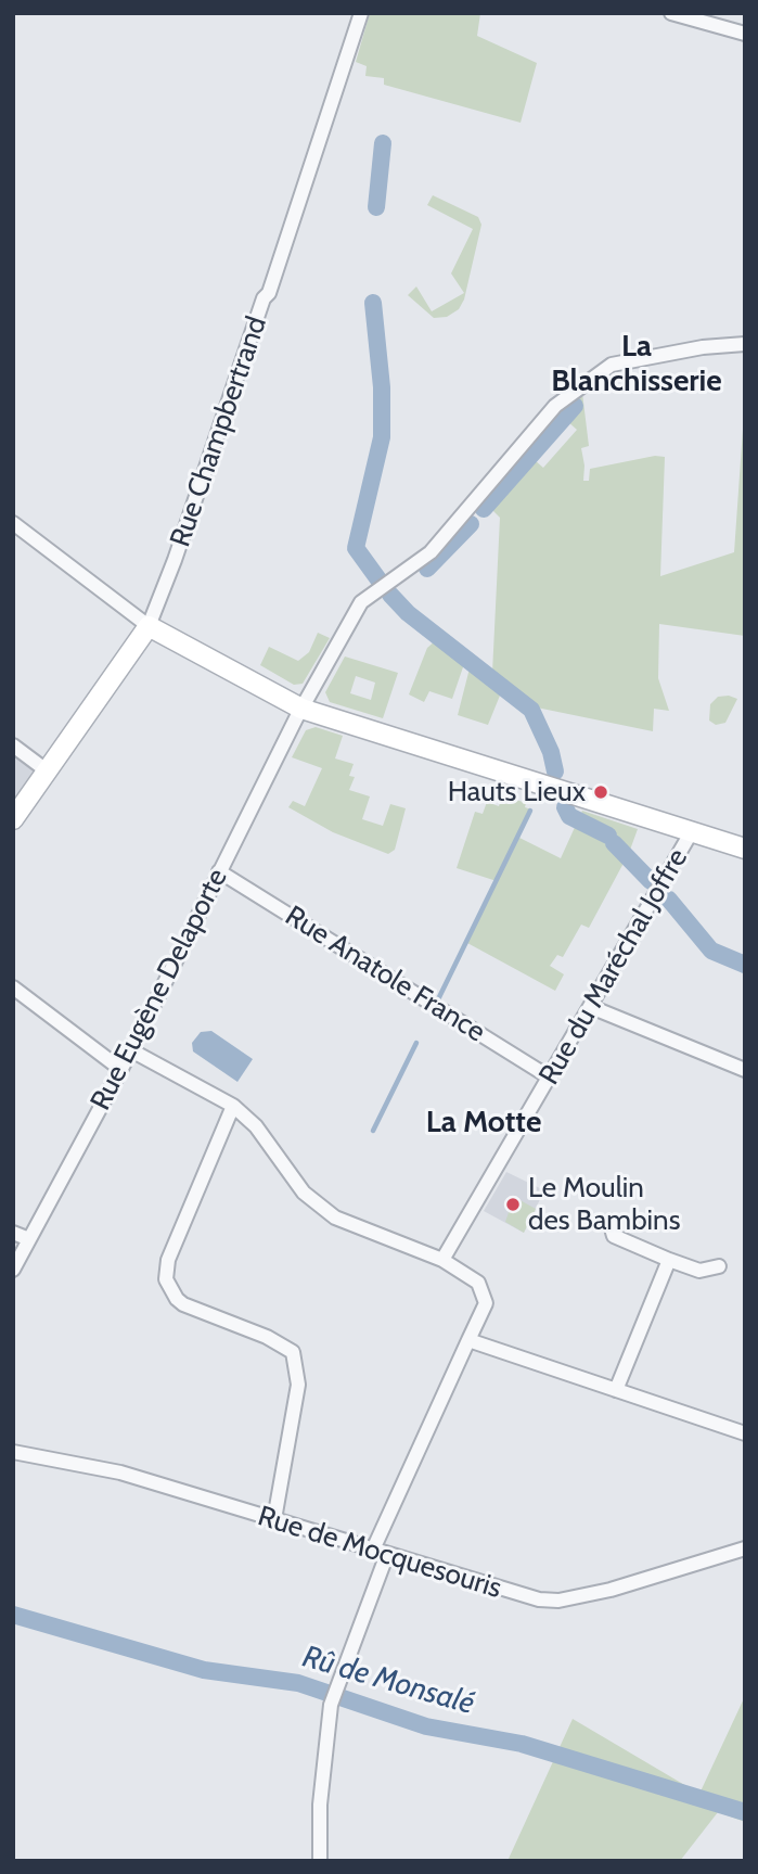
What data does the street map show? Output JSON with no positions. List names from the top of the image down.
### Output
{
  "streets": {
    "street": [
      "Rue Champbertrand",
      "Rue du Maréchal Joffre",
      "Rue Anatole France",
      "Rue Eugène Delaporte",
      "Rue de Mocquesouris"
    ]
  },
  "crossings": [
    ["Rue du Maréchal Joffre", "Rue Anatole France"],
    ["Rue Anatole France", "Rue Eugène Delaporte"]
  ],
  "districts": ["La Blanchisserie", "La Motte"],
  "water": ["Rû de Monsalé"],
  "places": ["Hauts Lieux", "Le Moulin des Bambins"]
}
